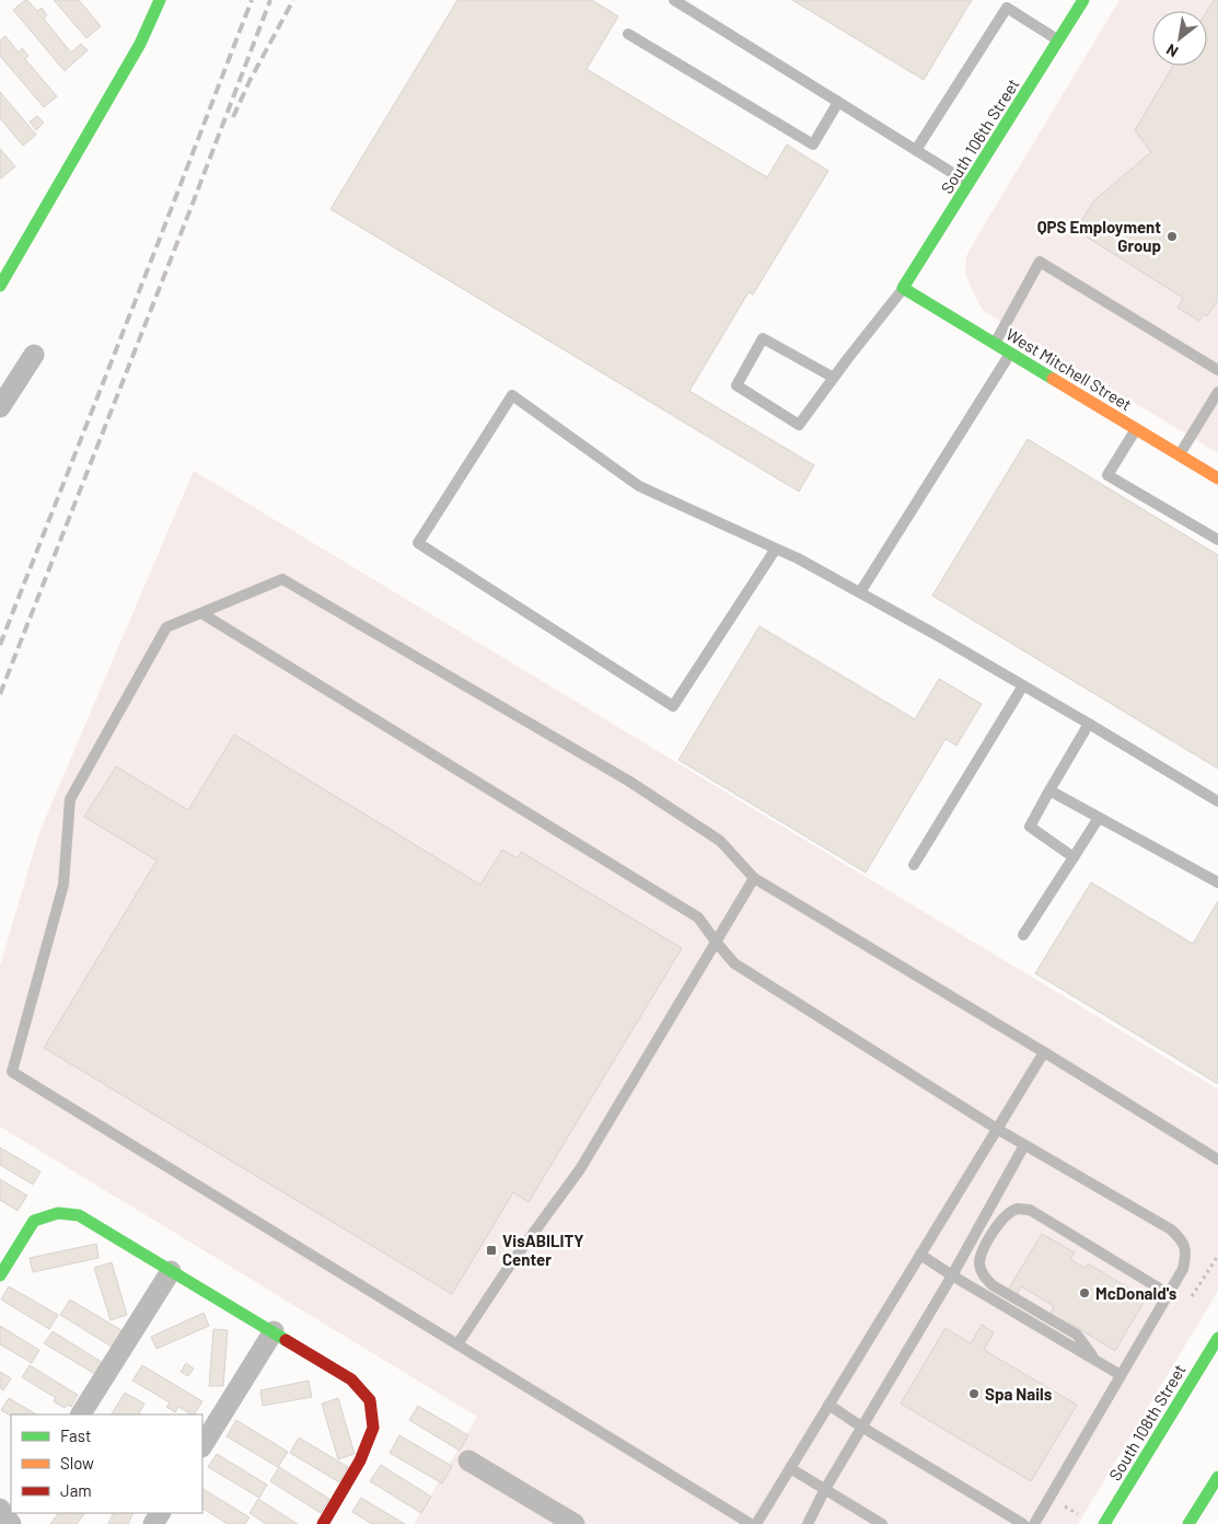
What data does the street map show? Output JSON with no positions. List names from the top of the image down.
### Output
{
  "streets": {
    "street": ["South 106th Street", "West Mitchell Street", "South 108th Street"]
  },
  "crossings": [
    ["South 106th Street", "West Mitchell Street"]
  ],
  "places": {
    "other": ["QPS Employment Group", "McDonald's", "Spa Nails"],
    "transit": ["VisABILITY Center"]
  },
  "legend": ["Fast", "Slow", "Jam"],
  "north": "bottom left"
}
